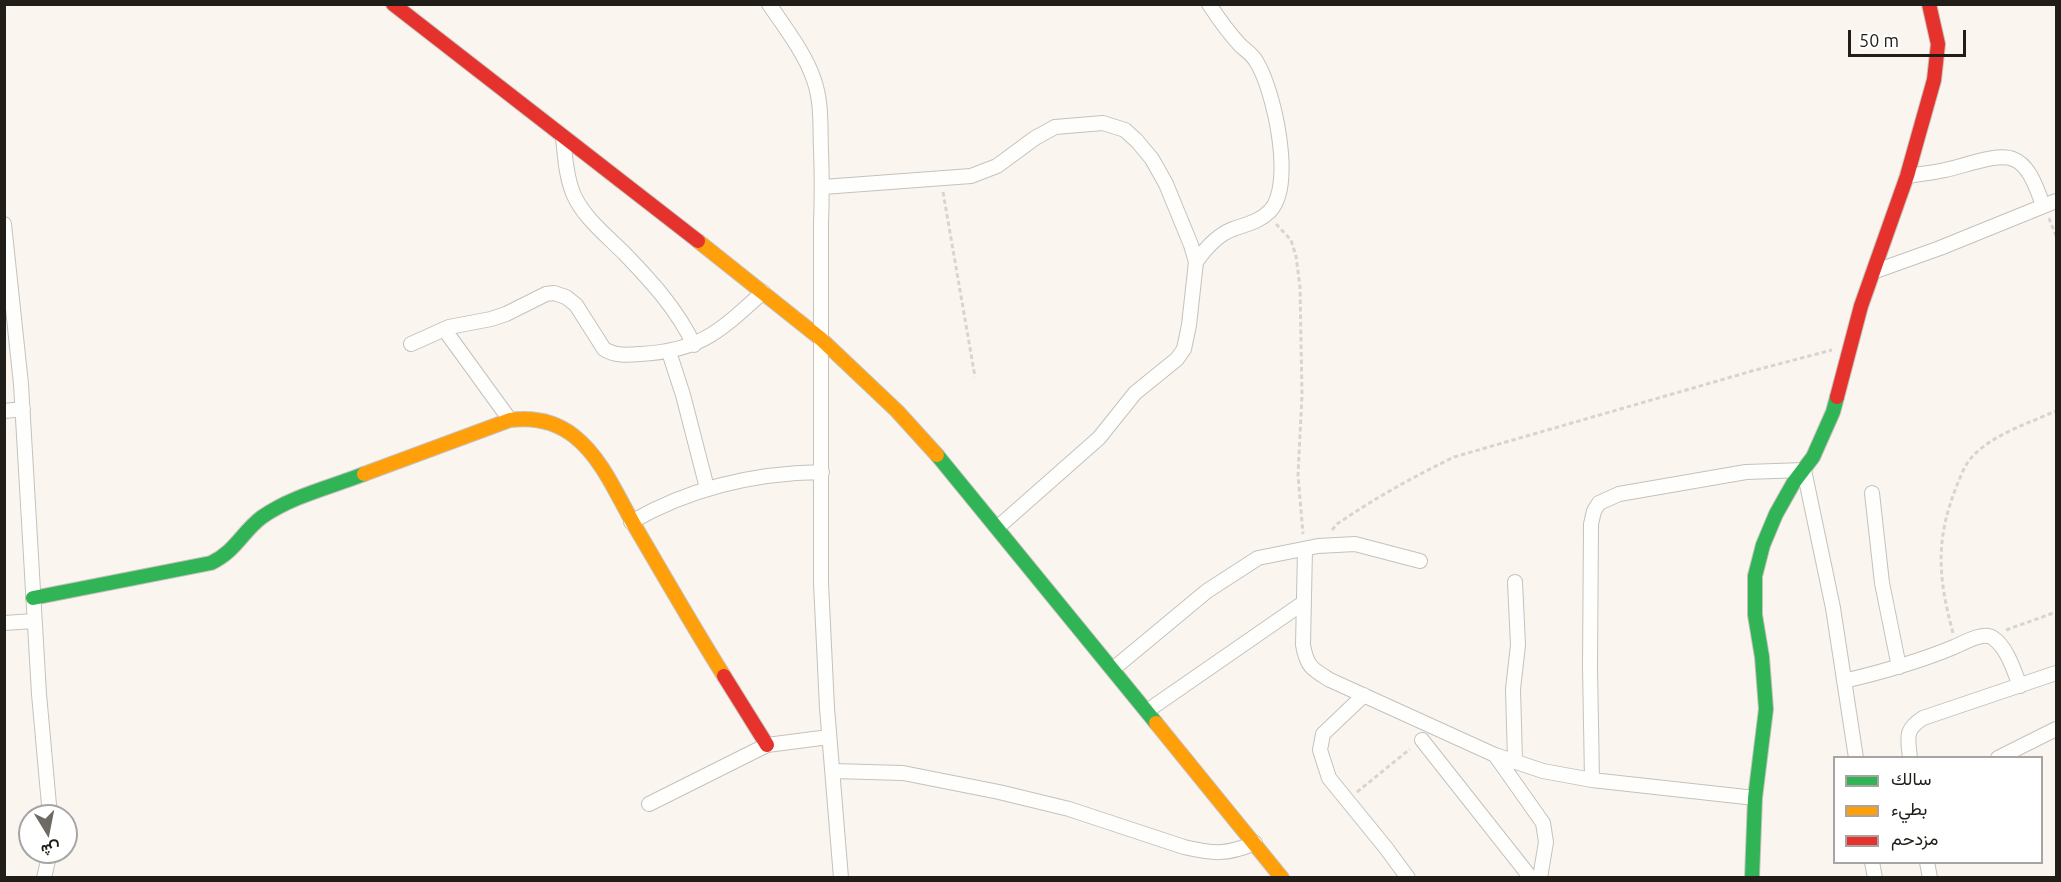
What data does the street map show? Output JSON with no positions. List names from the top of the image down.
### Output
{
  "legend": ["سالك", "بطيء", "مزدحم"],
  "scale_bar": "50 m",
  "north": "bottom"
}
